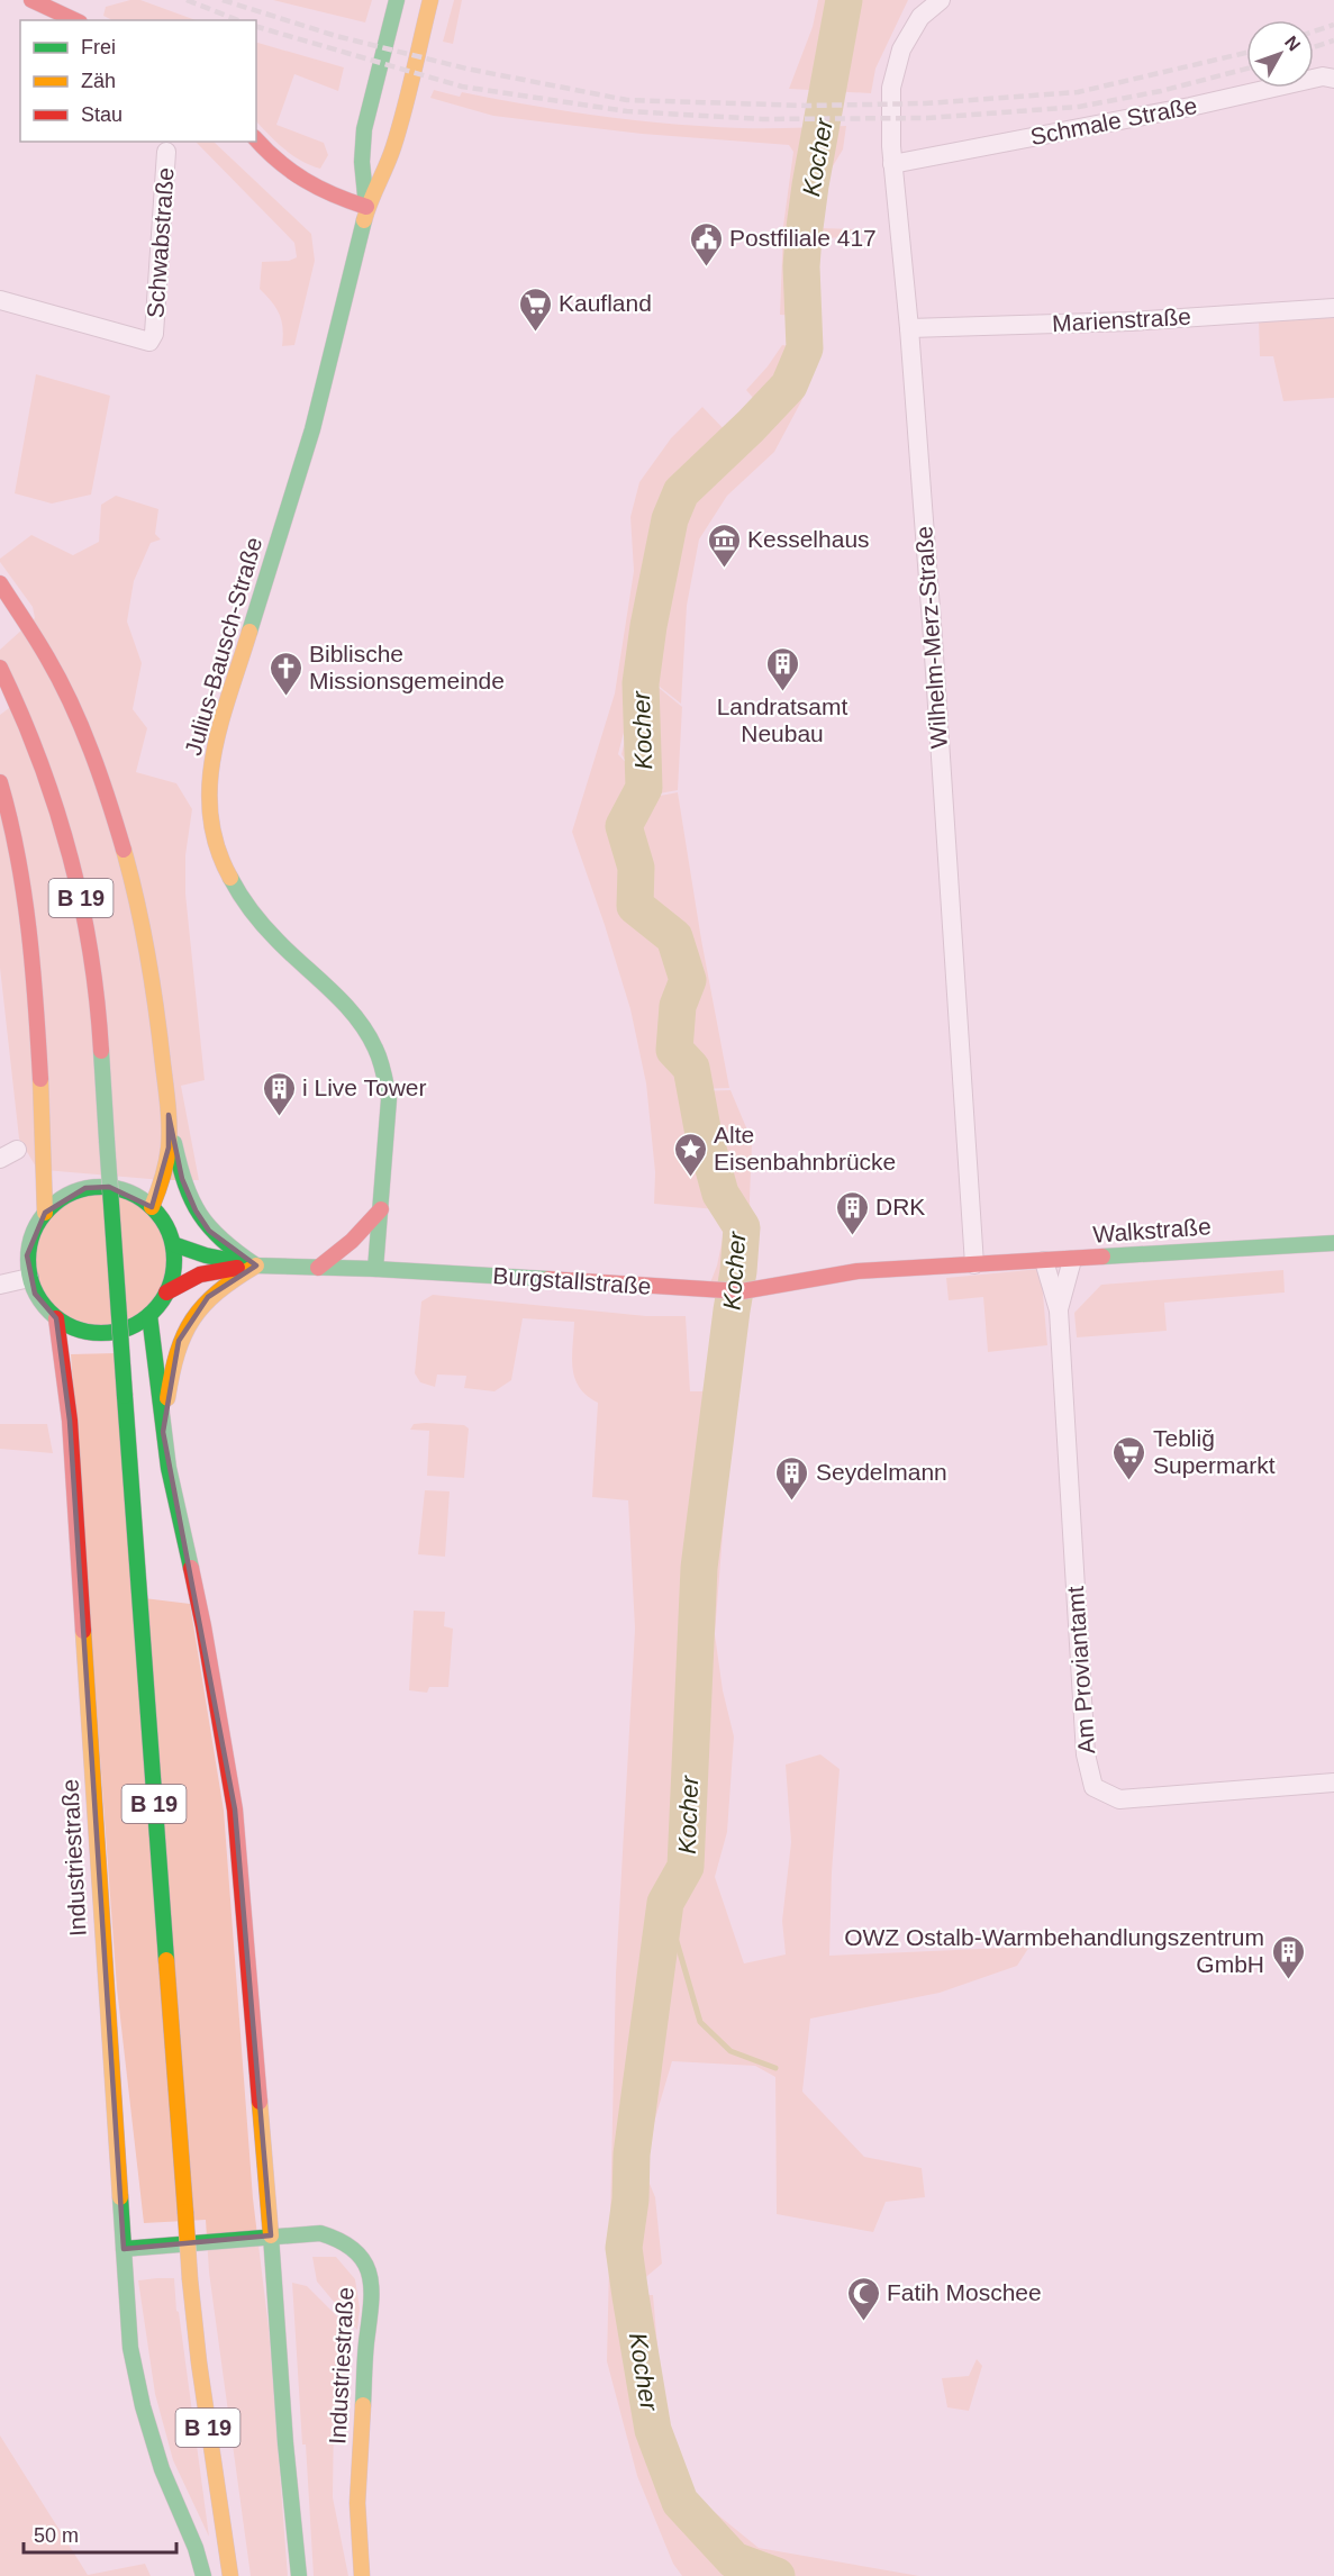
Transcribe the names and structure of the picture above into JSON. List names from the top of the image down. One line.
{"streets":{"main road":["Julius-Bausch-Straße","B 19","Walkstraße","Burgstallstraße","Industriestraße"],"street":["Schmale Straße","Schwabstraße","Marienstraße","Wilhelm-Merz-Straße","Am Proviantamt"]},"crossings":[["Schmale Straße","Wilhelm-Merz-Straße"],["Marienstraße","Wilhelm-Merz-Straße"],["Wilhelm-Merz-Straße","Walkstraße"],["Wilhelm-Merz-Straße","Burgstallstraße"],["Julius-Bausch-Straße","Burgstallstraße"],["Walkstraße","Burgstallstraße"],["Walkstraße","Am Proviantamt"],["Burgstallstraße","Industriestraße"]],"water":["Kocher"],"places":{"public building":["Postfiliale 417"],"supermarket":["Kaufland","Tebliğ Supermarkt"],"museum":["Kesselhaus"],"building":["Landratsamt Neubau","i Live Tower","DRK","Seydelmann","OWZ Ostalb-Warmbehandlungszentrum GmbH"],"church":["Biblische Missionsgemeinde"],"place":["Alte Eisenbahnbrücke"],"mosque":["Fatih Moschee"]},"legend":["Frei","Zäh","Stau"],"scale_bar":"50 m","north":"top right"}
